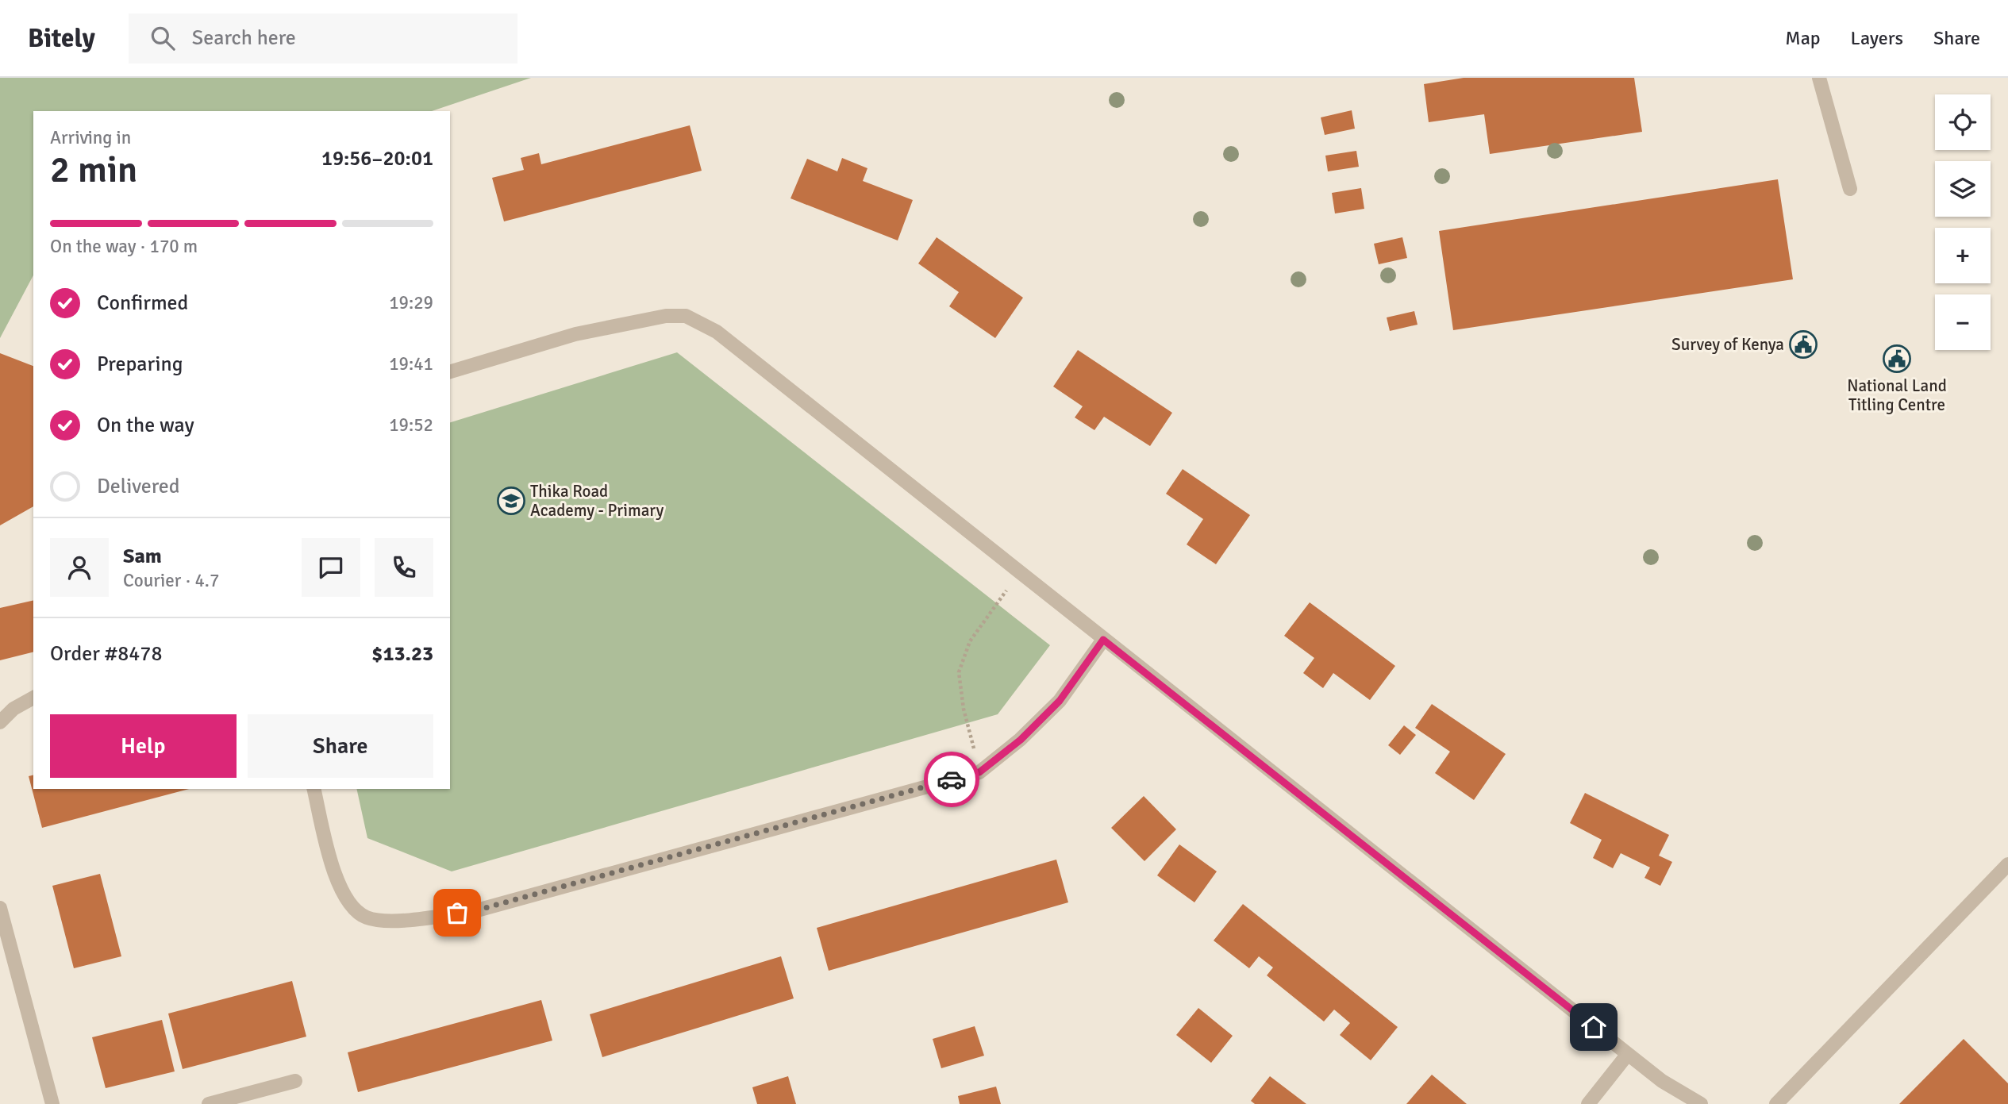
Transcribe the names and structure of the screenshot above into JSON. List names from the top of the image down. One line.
{"places":{"public building":["Survey of Kenya","National Land Titling Centre"],"school or university":["Thika Road Academy - Primary"]},"page":{"header":"Bitely","search":"Search here","nav":["Map","Layers","Share"],"map_buttons":["+","−"],"heading":["2 min","Arriving in","19:56–20:01"],"panel":["Sam","Courier · 4.7","Order #8478","$13.23"],"bar":"On the way · 170 m","list":[["Confirmed","19:29"],["Preparing","19:41"],["On the way","19:52"],"Delivered"],"buttons":["Help","Share"]}}
